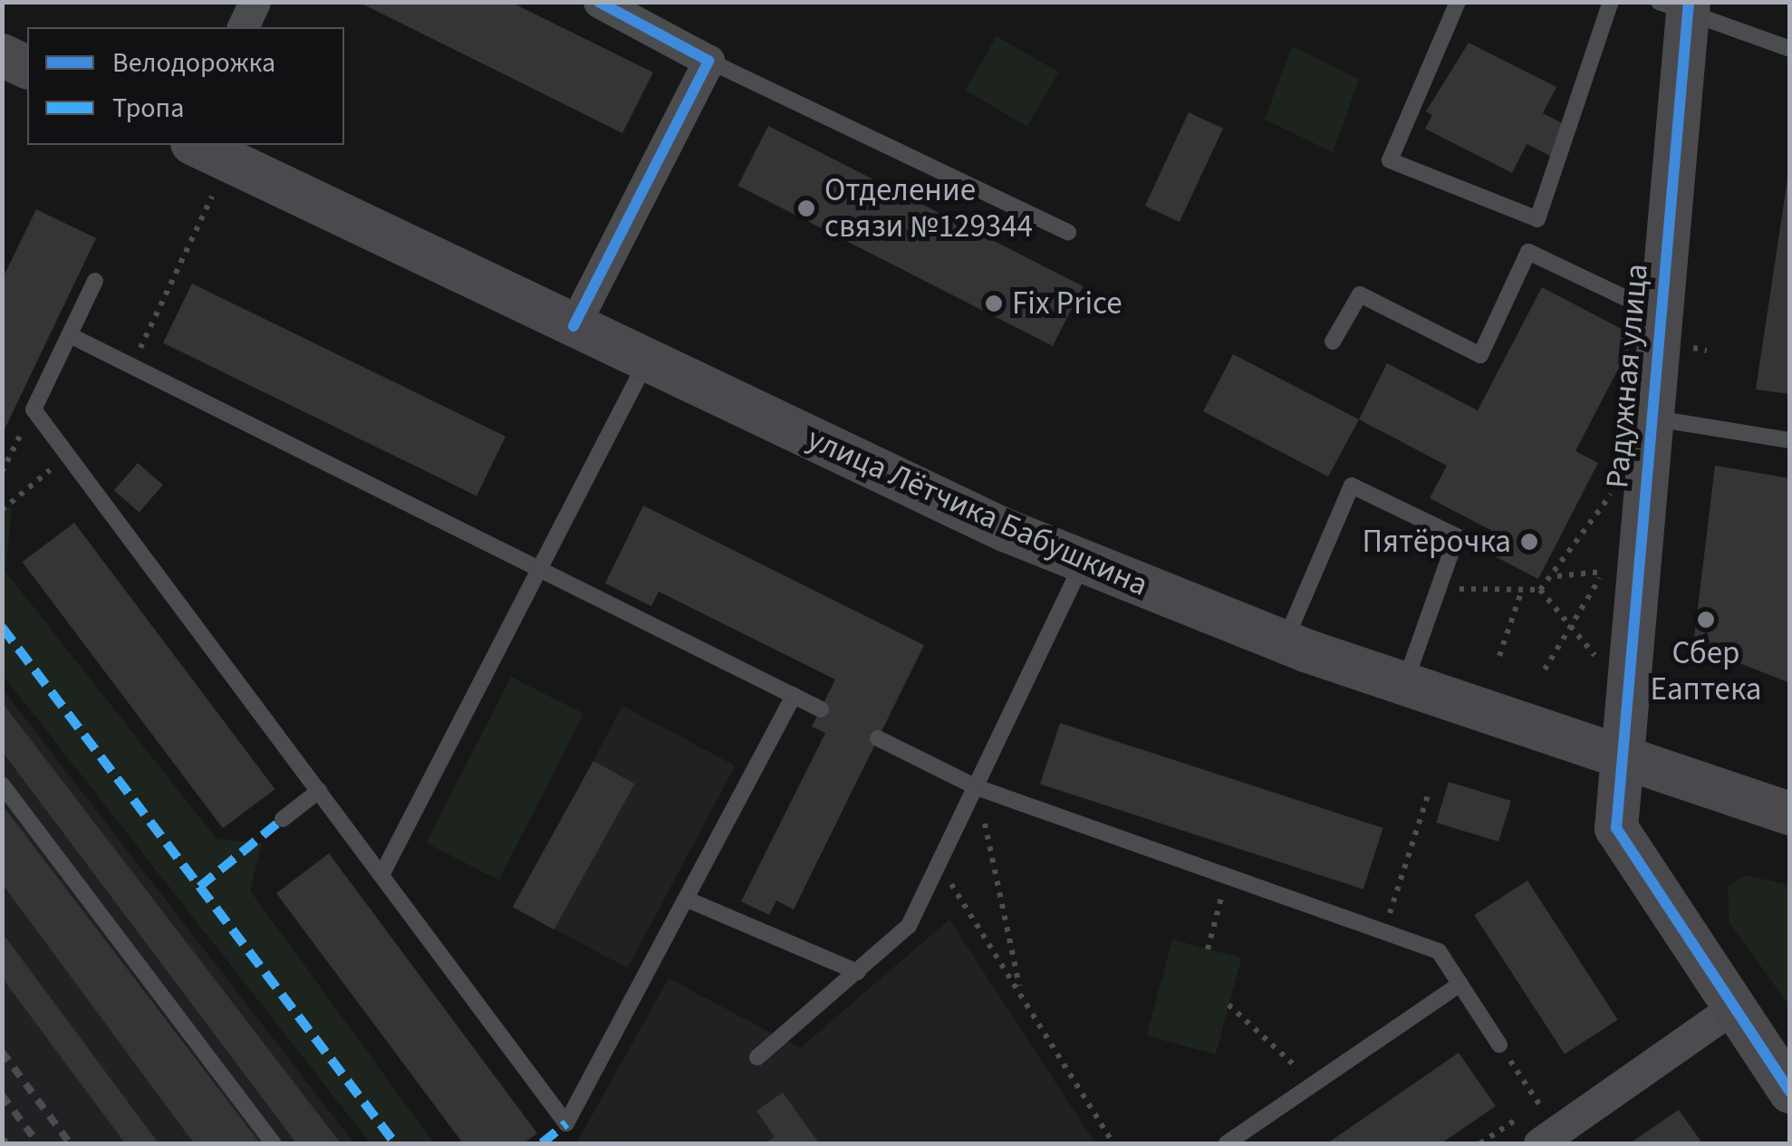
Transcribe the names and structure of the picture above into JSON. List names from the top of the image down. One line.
{"streets":{"main road":["Радужная улица","улица Лётчика Бабушкина"]},"crossings":[["Радужная улица","улица Лётчика Бабушкина"]],"places":["Отделение связи №129344","Fix Price","Пятёрочка","Сбер Еаптека"],"legend":["Велодорожка","Тропа"]}
